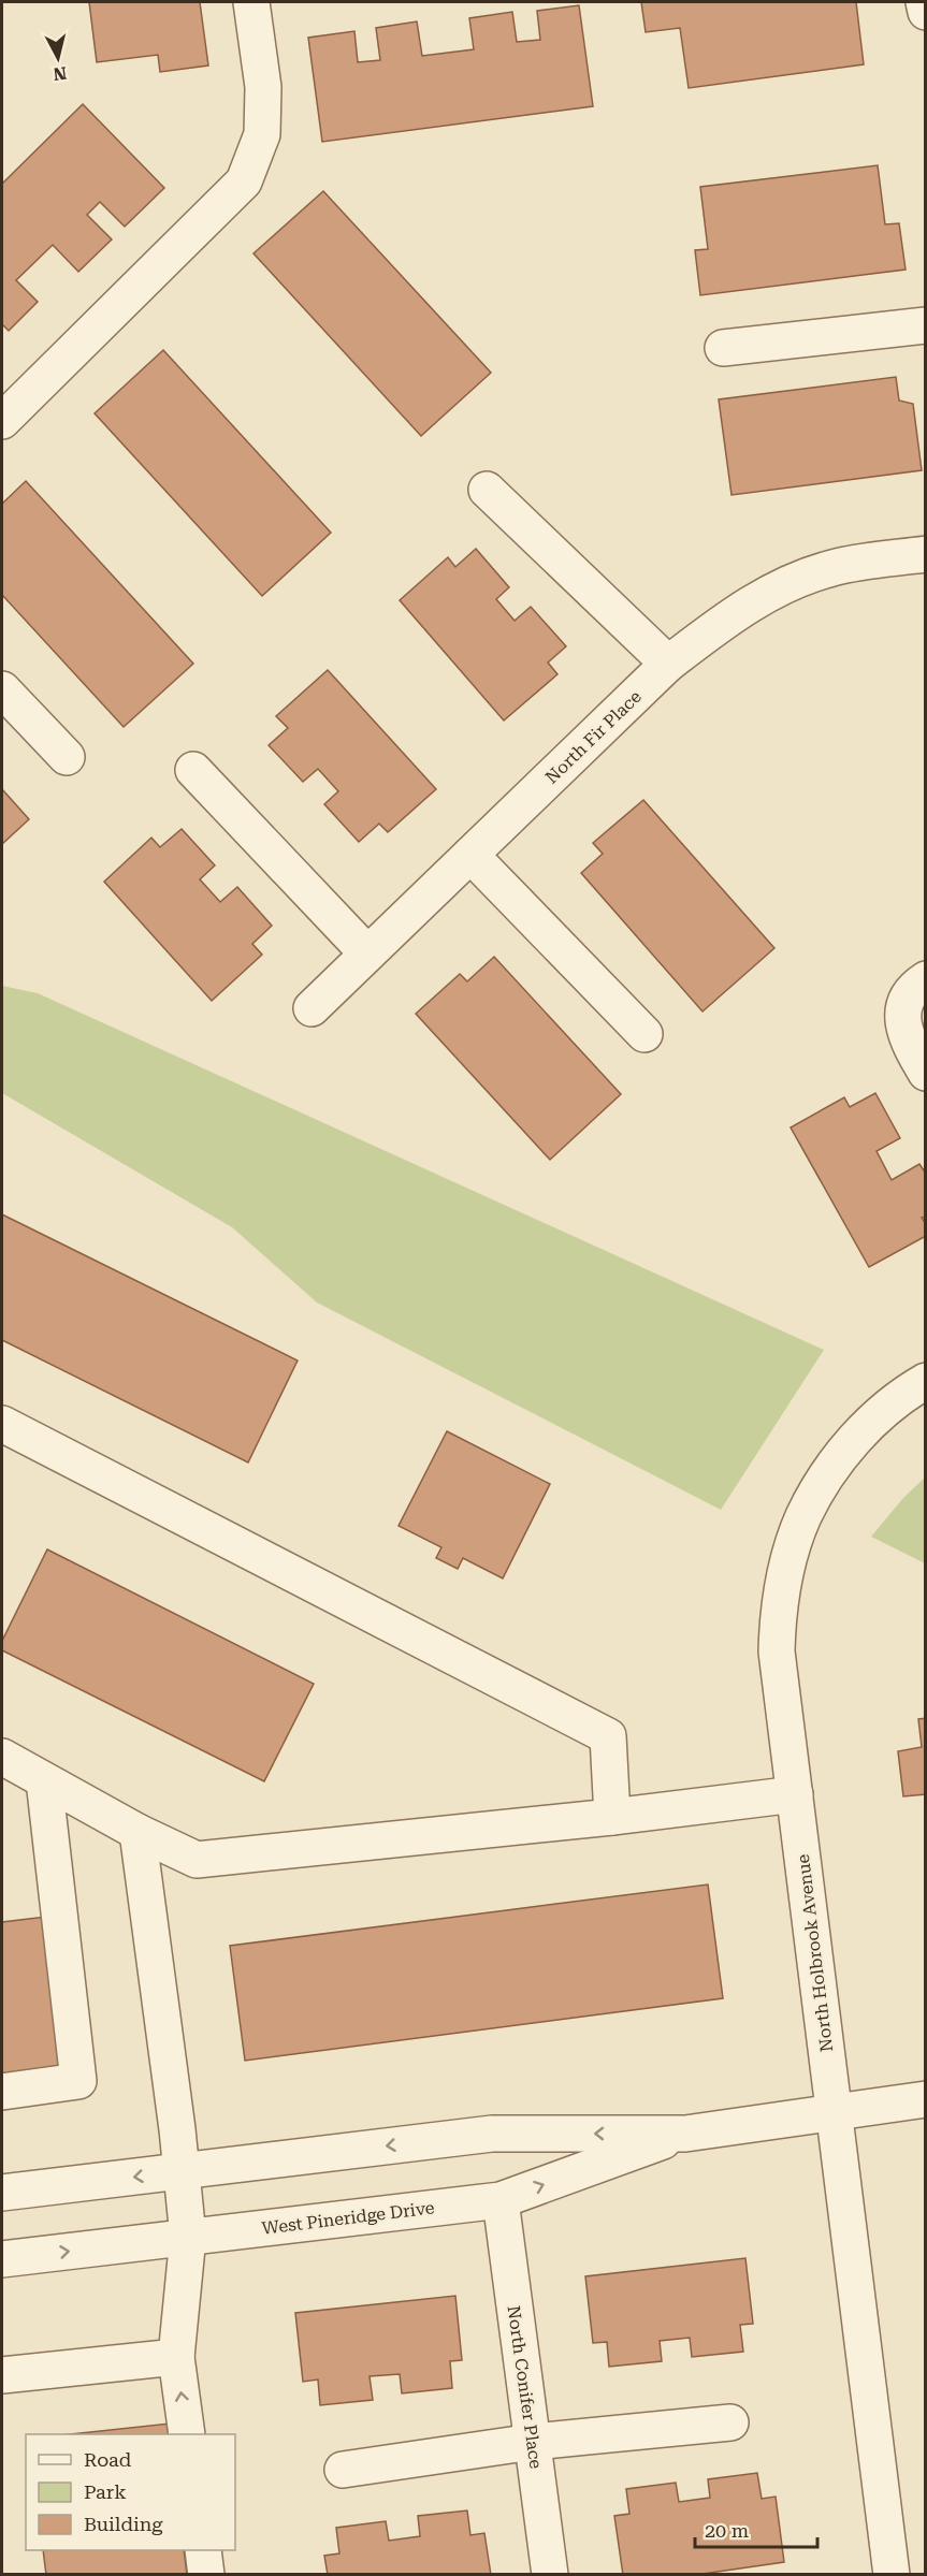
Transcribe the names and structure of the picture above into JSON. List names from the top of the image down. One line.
{"streets":{"street":["North Fir Place","North Holbrook Avenue","West Pineridge Drive","North Conifer Place"]},"crossings":[["North Holbrook Avenue","West Pineridge Drive"],["West Pineridge Drive","North Conifer Place"]],"legend":["Road","Park","Building"],"scale_bar":"20 m","north":"bottom"}
